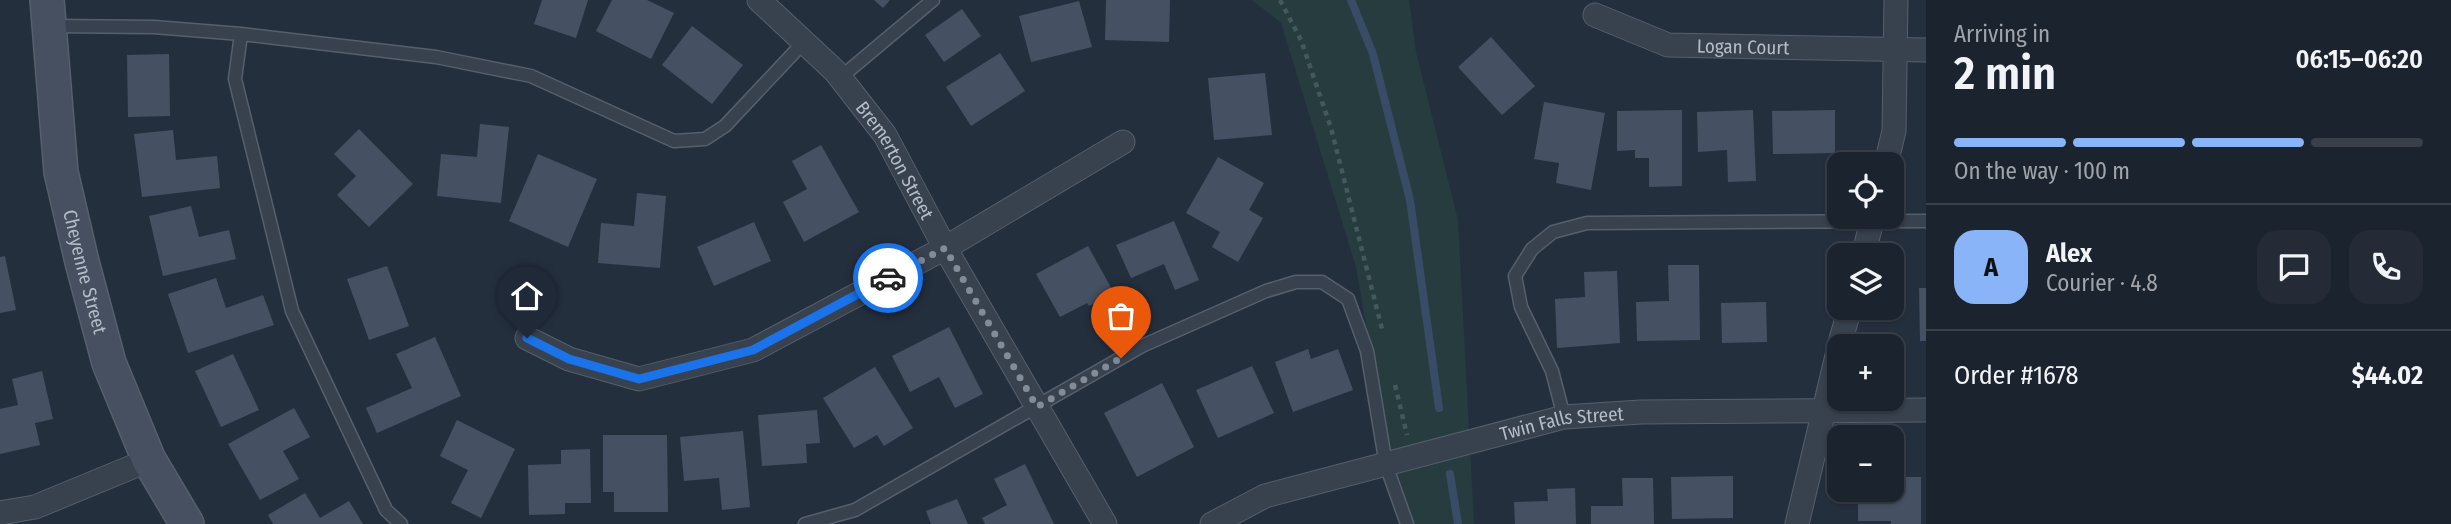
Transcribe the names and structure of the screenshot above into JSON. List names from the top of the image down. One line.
{"streets":{"street":["Logan Court","Bremerton Street","Cheyenne Street","Twin Falls Street"]},"page":{"heading":["2 min","Arriving in","06:15–06:20"],"panel":["Alex","Courier · 4.8","Order #1678","$44.02"],"bar":"On the way · 100 m","map_buttons":["+","−"],"round":"A"}}
